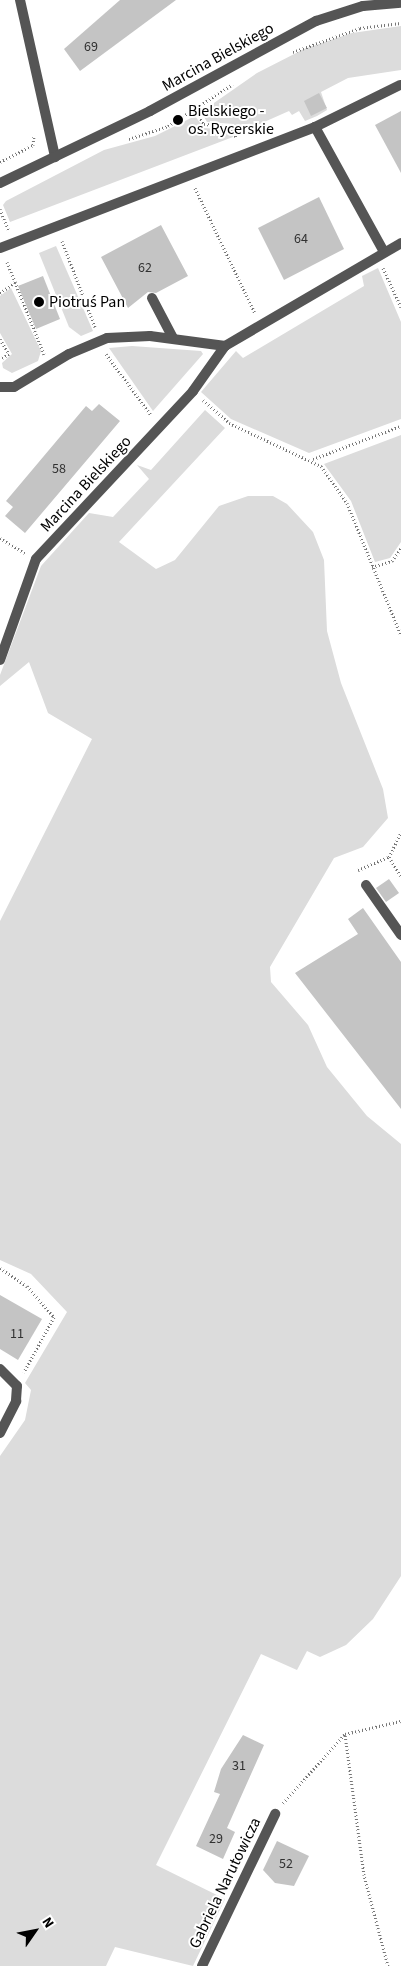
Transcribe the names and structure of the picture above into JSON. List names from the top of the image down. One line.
{"streets":{"street":["Marcina Bielskiego","Gabriela Narutowicza"]},"places":["Bielskiego - os. Rycerskie","Piotruś Pan"],"house_numbers":["69","64","62","58","11","31","29","52"],"north":"top right"}
